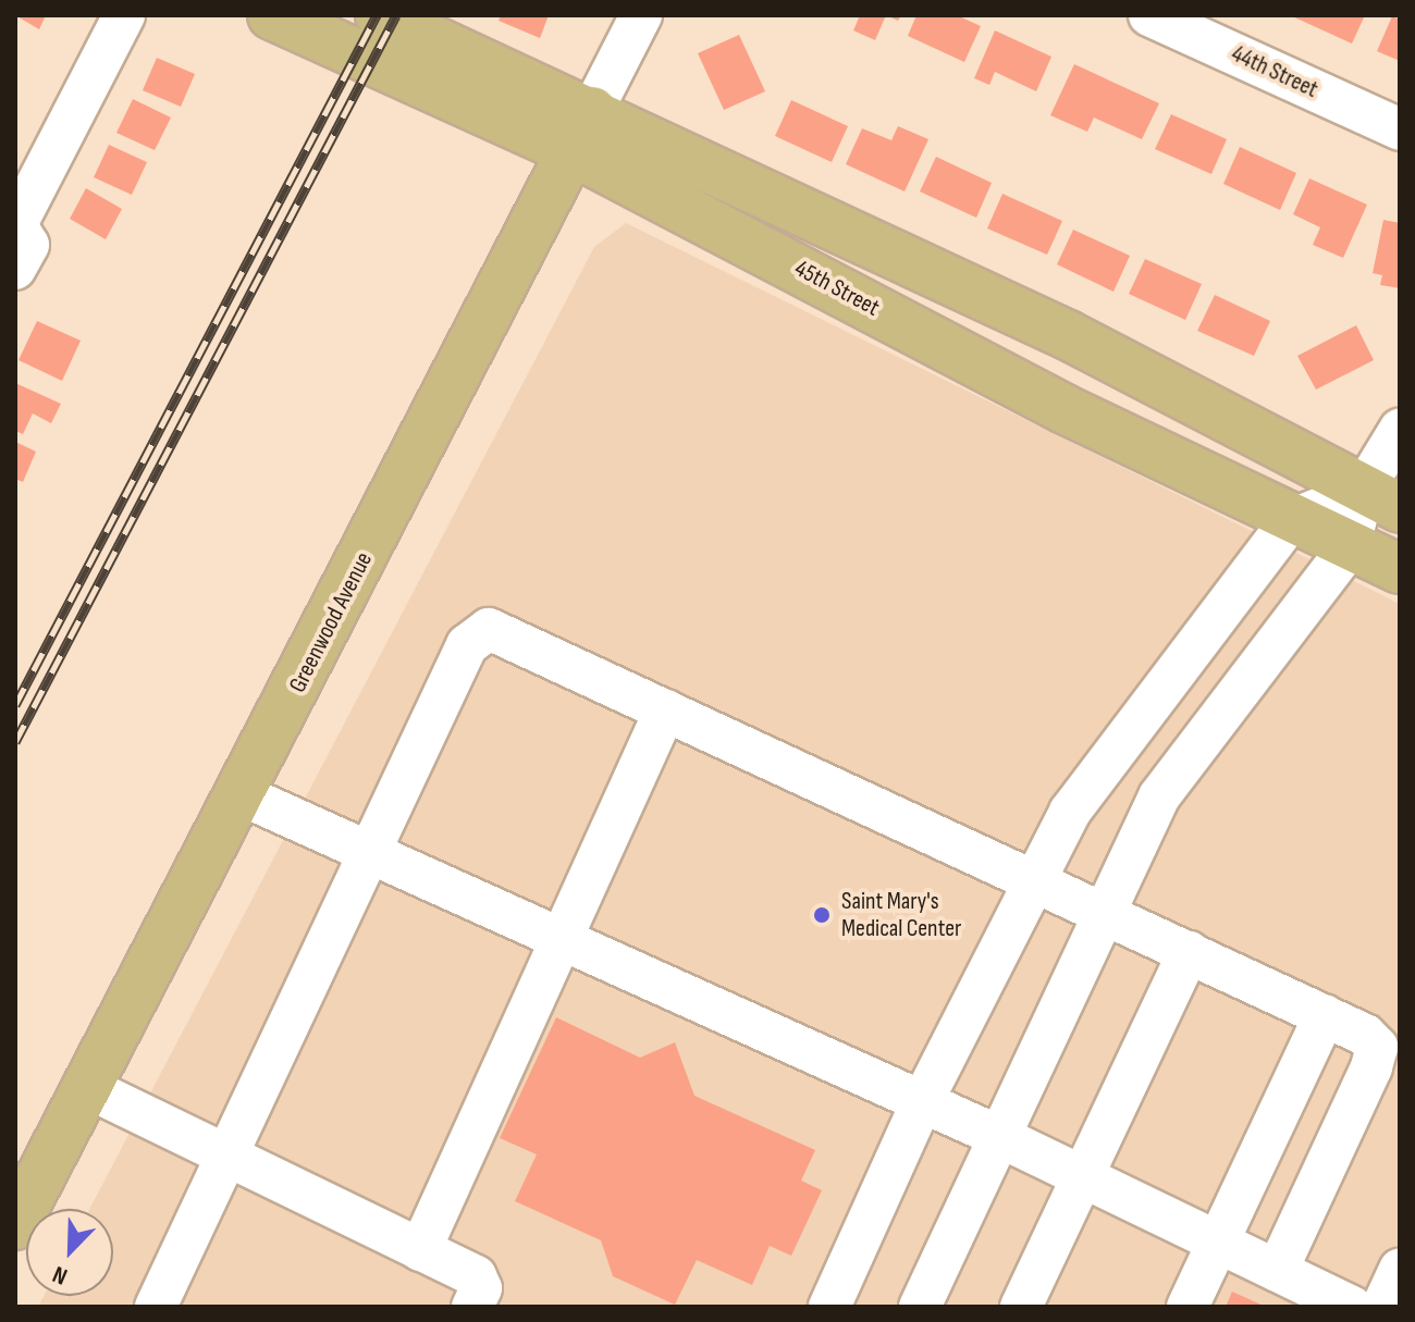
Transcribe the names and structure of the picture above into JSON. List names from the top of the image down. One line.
{"streets":{"main road":["45th Street","Greenwood Avenue"],"street":["44th Street"]},"crossings":[["45th Street","Greenwood Avenue"]],"places":["Saint Mary's Medical Center"],"north":"bottom left"}
